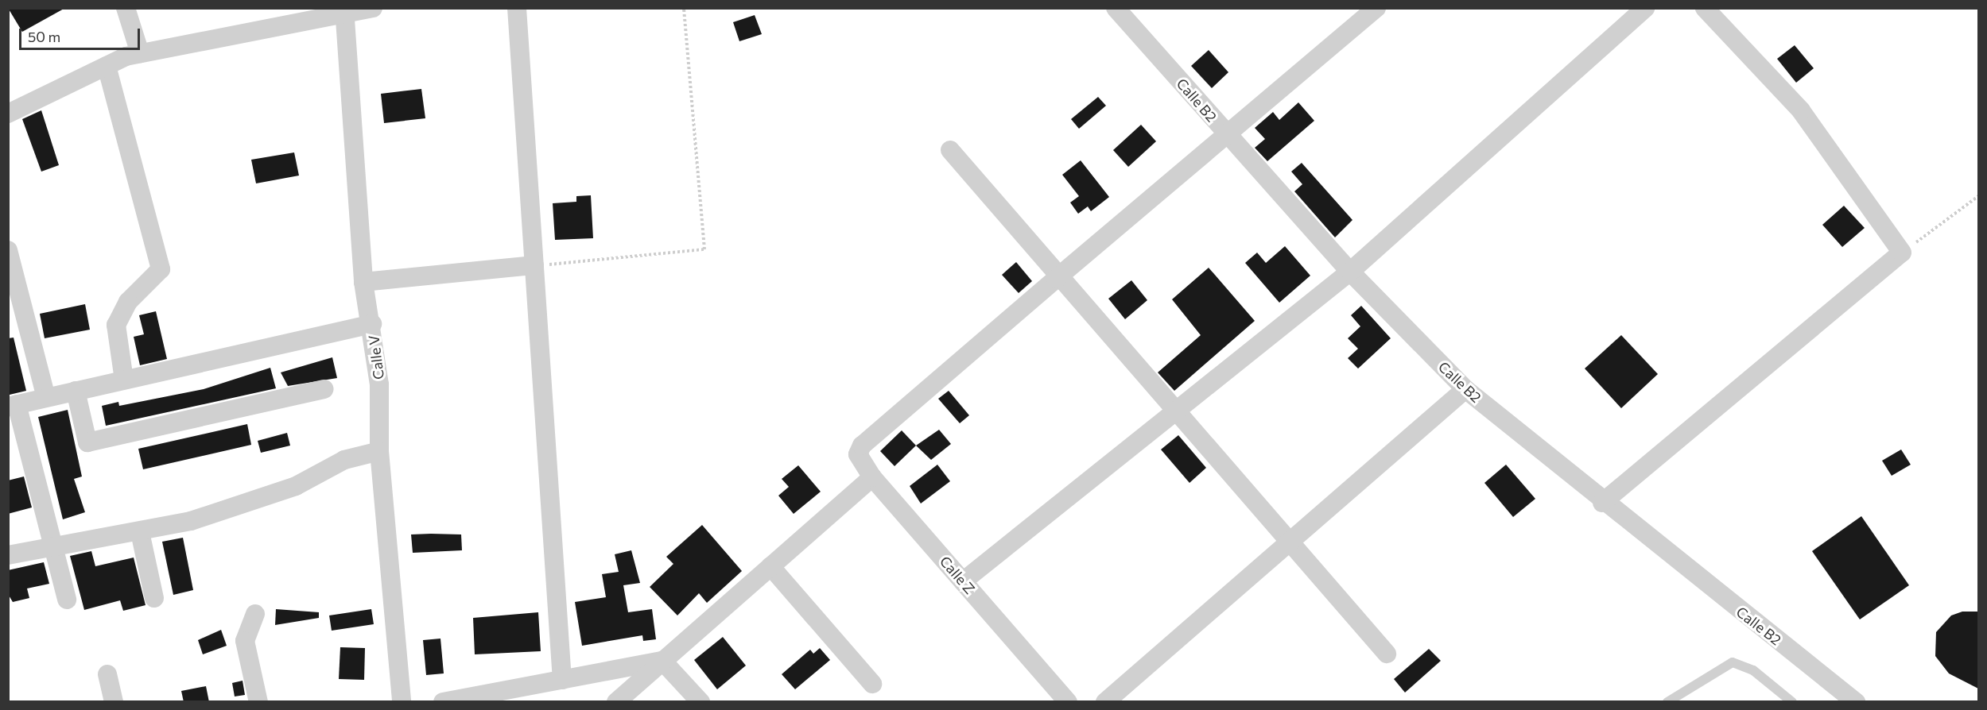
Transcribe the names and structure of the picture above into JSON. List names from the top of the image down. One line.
{"streets":{"street":["Calle B2","Calle V","Calle Z"]},"scale_bar":"50 m"}
